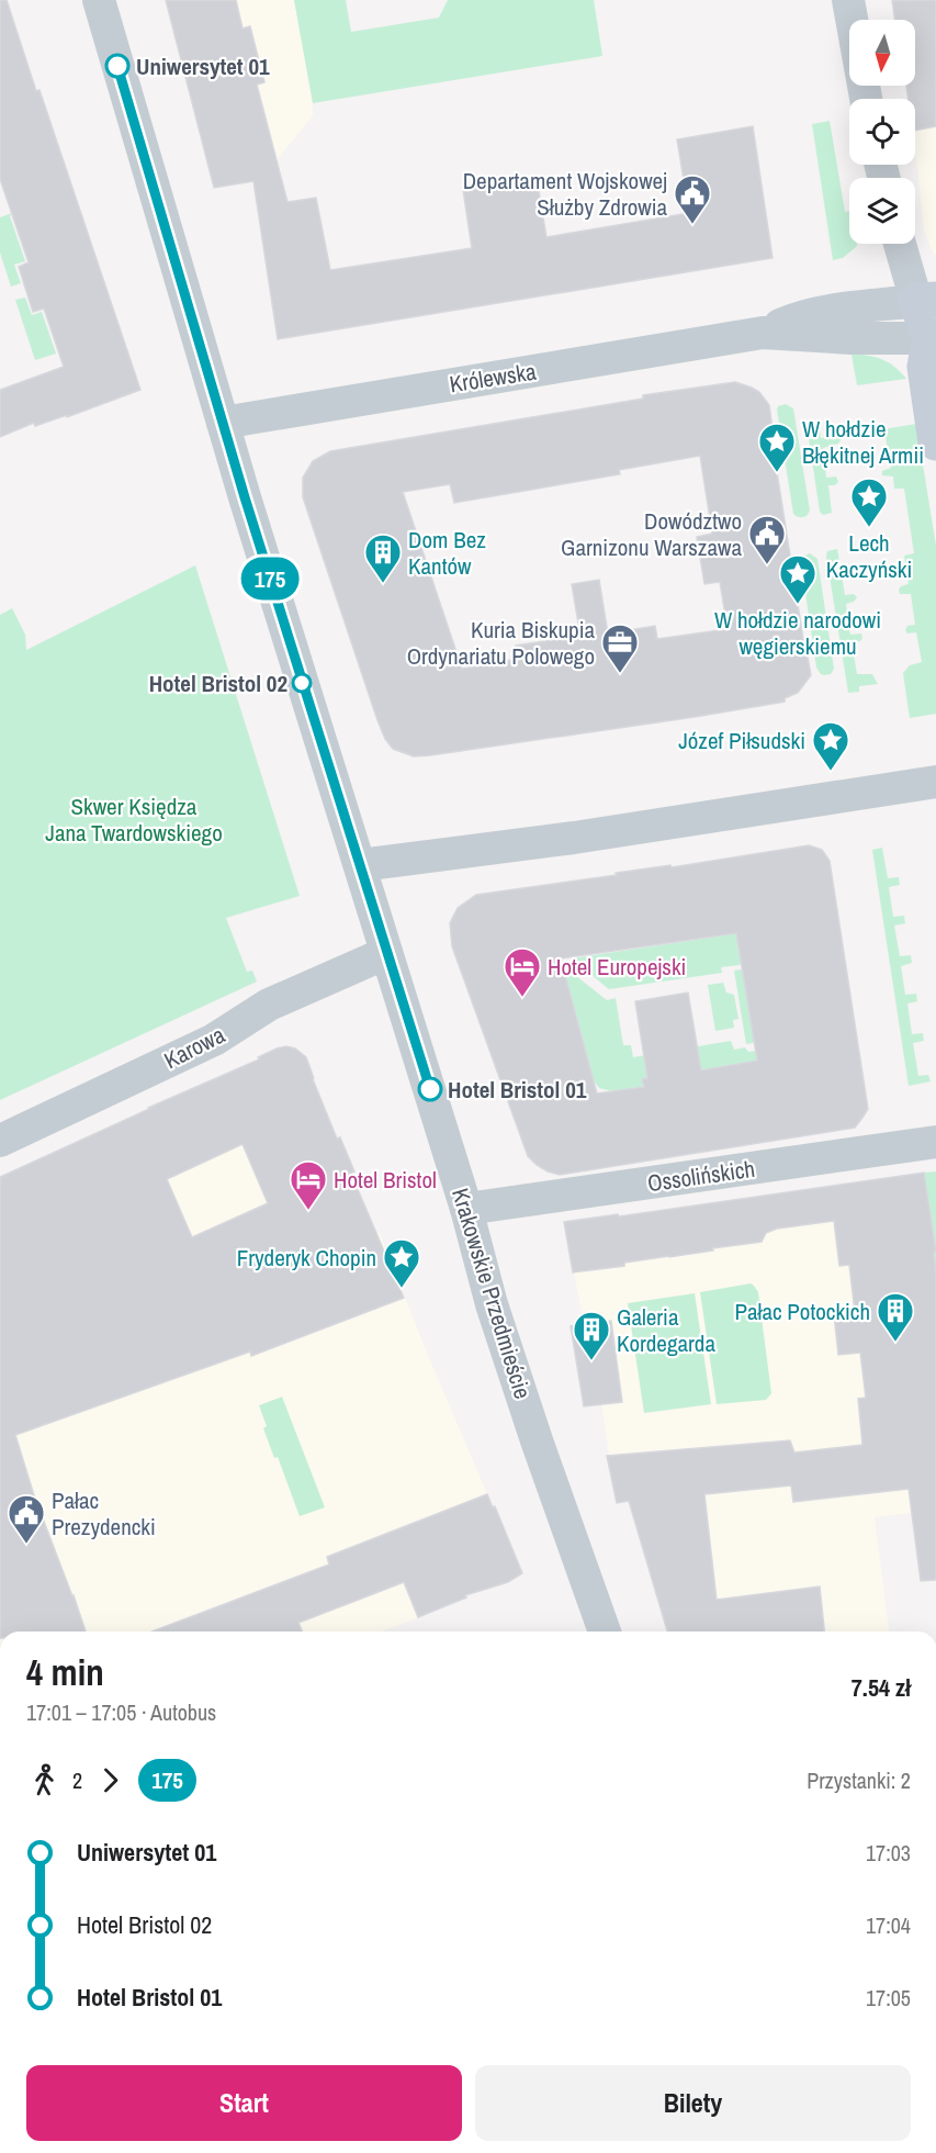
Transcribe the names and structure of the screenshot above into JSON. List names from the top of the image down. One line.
{"streets":{"street":["Królewska","Karowa","Ossolińskich","Krakowskie Przedmieście"]},"crossings":[["Królewska","Krakowskie Przedmieście"],["Karowa","Krakowskie Przedmieście"],["Ossolińskich","Krakowskie Przedmieście"]],"parks":["Skwer Księdza Jana Twardowskiego"],"places":{"other":["Uniwersytet 01","Hotel Bristol 02","Hotel Bristol 01"],"public building":["Departament Wojskowej Służby Zdrowia","Dowództwo Garnizonu Warszawa","Pałac Prezydencki"],"place":["W hołdzie Błękitnej Armii","Lech Kaczyński","W hołdzie narodowi węgierskiemu","Józef Piłsudski","Fryderyk Chopin"],"building":["Dom Bez Kantów","Pałac Potockich","Galeria Kordegarda"],"office":["Kuria Biskupia Ordynariatu Polowego"],"hotel":["Hotel Europejski","Hotel Bristol"]},"lines":["bus line 175"],"north":"bottom","page":{"on_map":"175","heading":["4 min","17:01 – 17:05 · Autobus","7.54 zł"],"legs":["2","175","Przystanki: 2"],"list":[{"name":"Uniwersytet 01","value":"17:03"},{"name":"Hotel Bristol 02","value":"17:04"},{"name":"Hotel Bristol 01","value":"17:05"}],"buttons":["Start","Bilety"]}}
